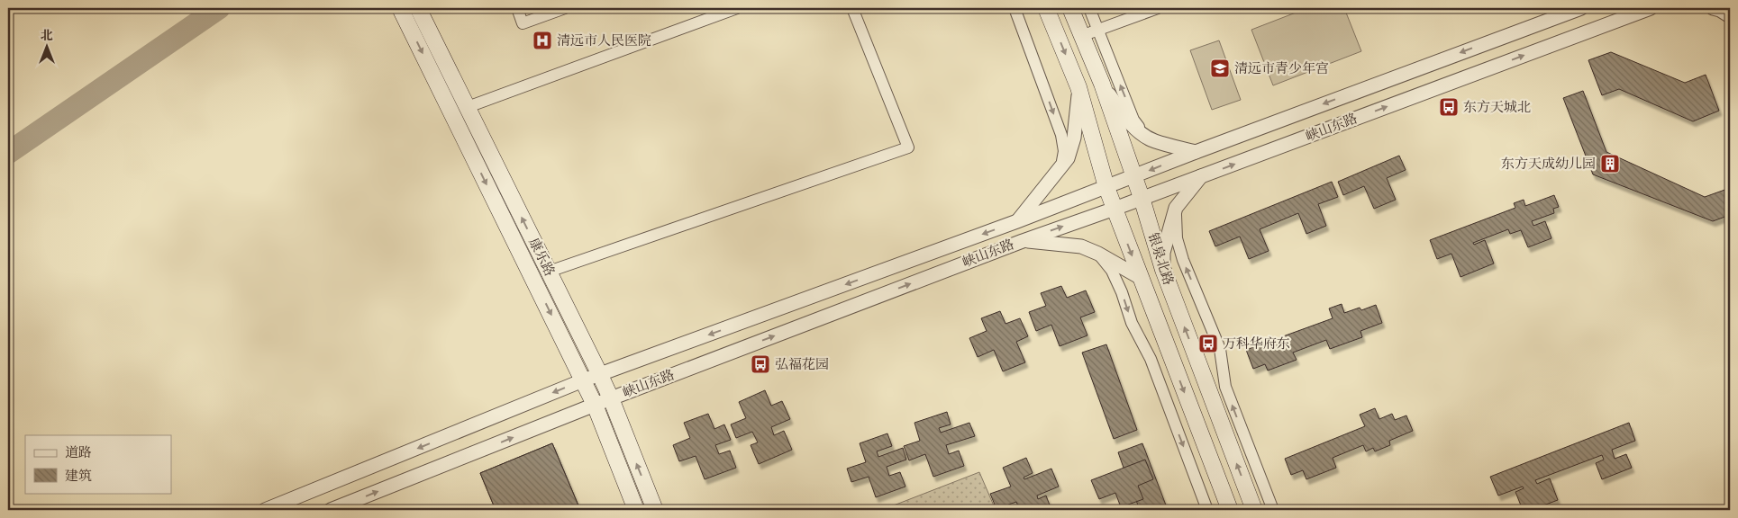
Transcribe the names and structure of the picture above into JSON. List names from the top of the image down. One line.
{"streets":{"main road":["康乐路","银泉北路"],"street":["峡山东路"]},"crossings":[["峡山东路","康乐路"],["峡山东路","银泉北路"]],"places":{"hospital":["清远市人民医院"],"school or university":["清远市青少年宫"],"bus stop":["东方天城北","万科华府东","弘福花园"],"building":["东方天成幼儿园"]},"legend":["道路","建筑"],"north":"top"}
